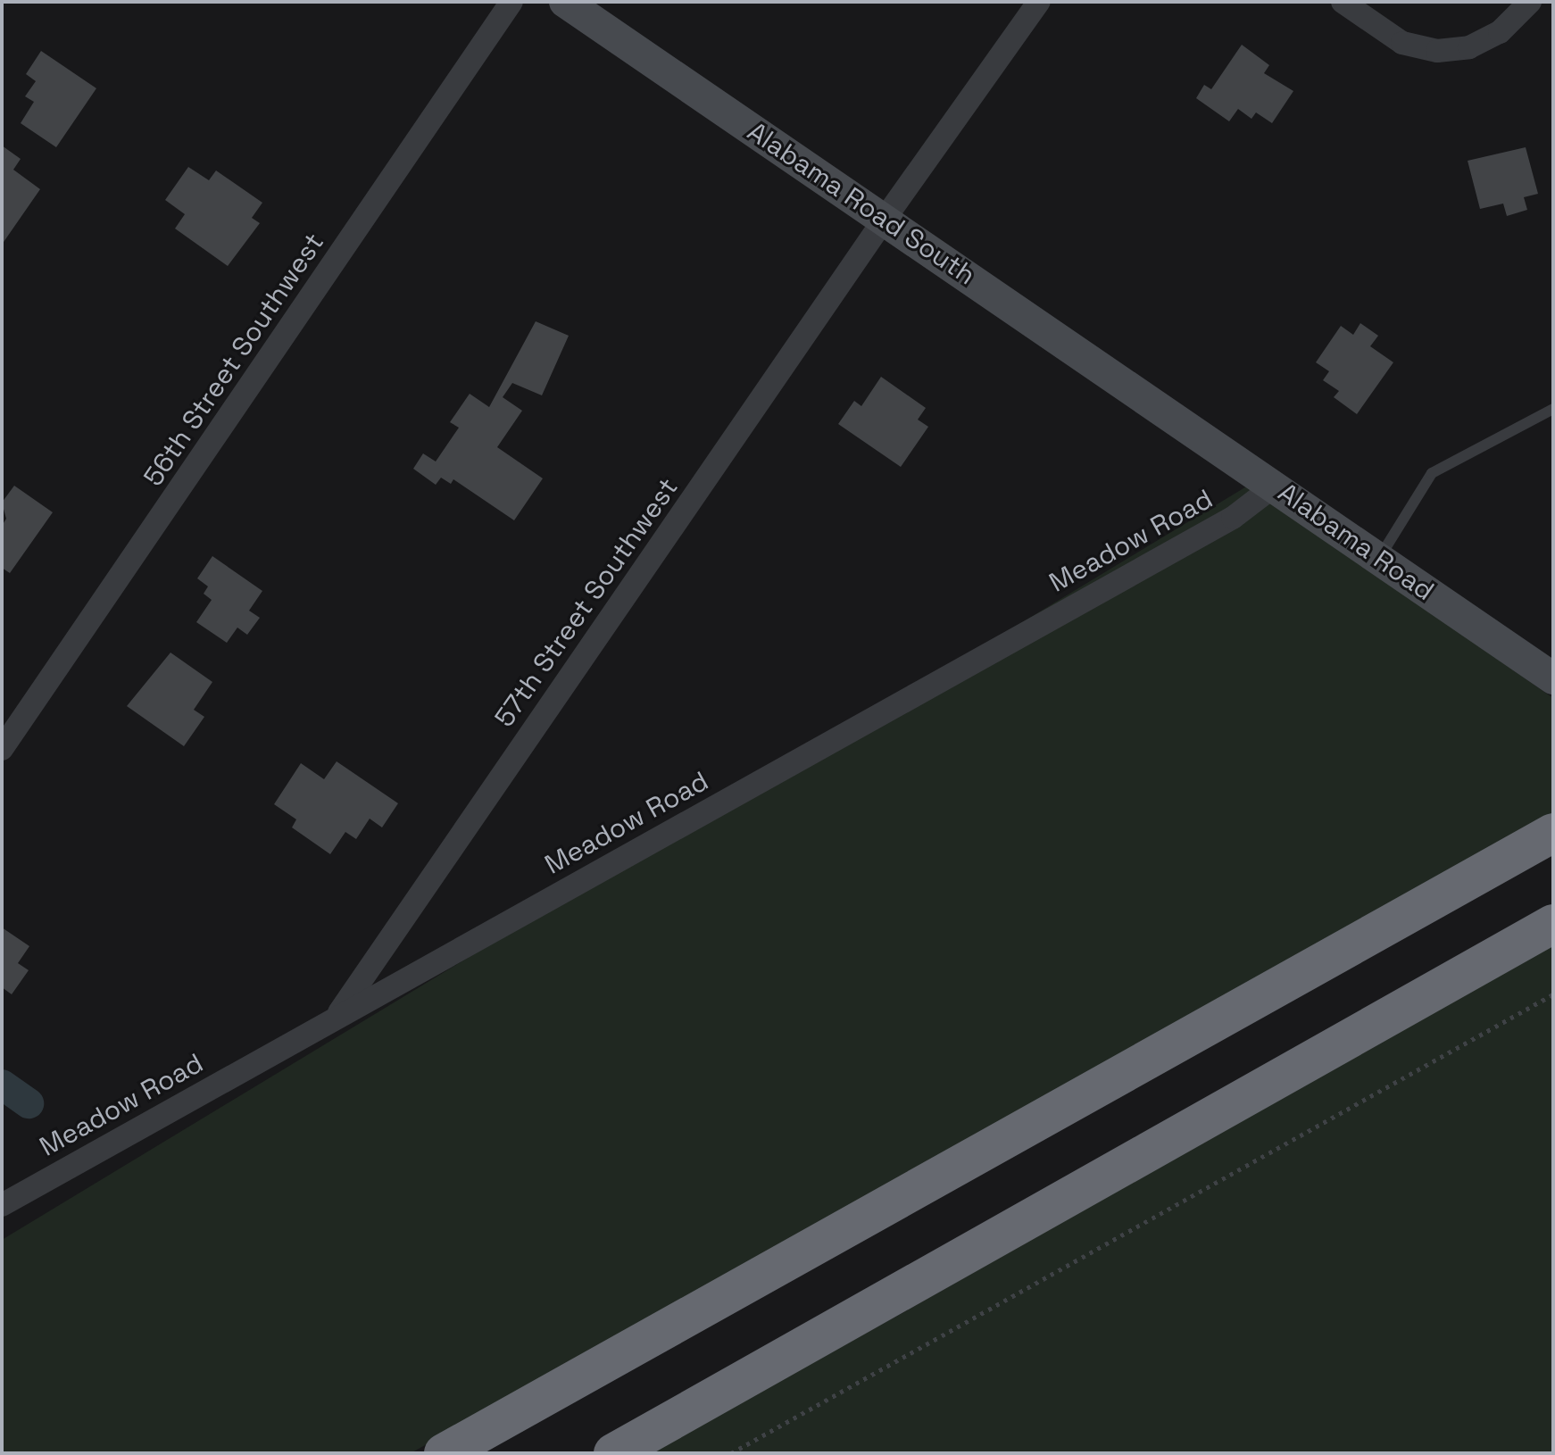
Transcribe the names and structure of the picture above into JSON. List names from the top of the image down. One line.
{"streets":{"street":["Alabama Road South","56th Street Southwest","Meadow Road","Alabama Road","57th Street Southwest"]},"crossings":[["Alabama Road South","Alabama Road"],["Alabama Road South","57th Street Southwest"],["Meadow Road","Alabama Road"],["Meadow Road","57th Street Southwest"]]}
